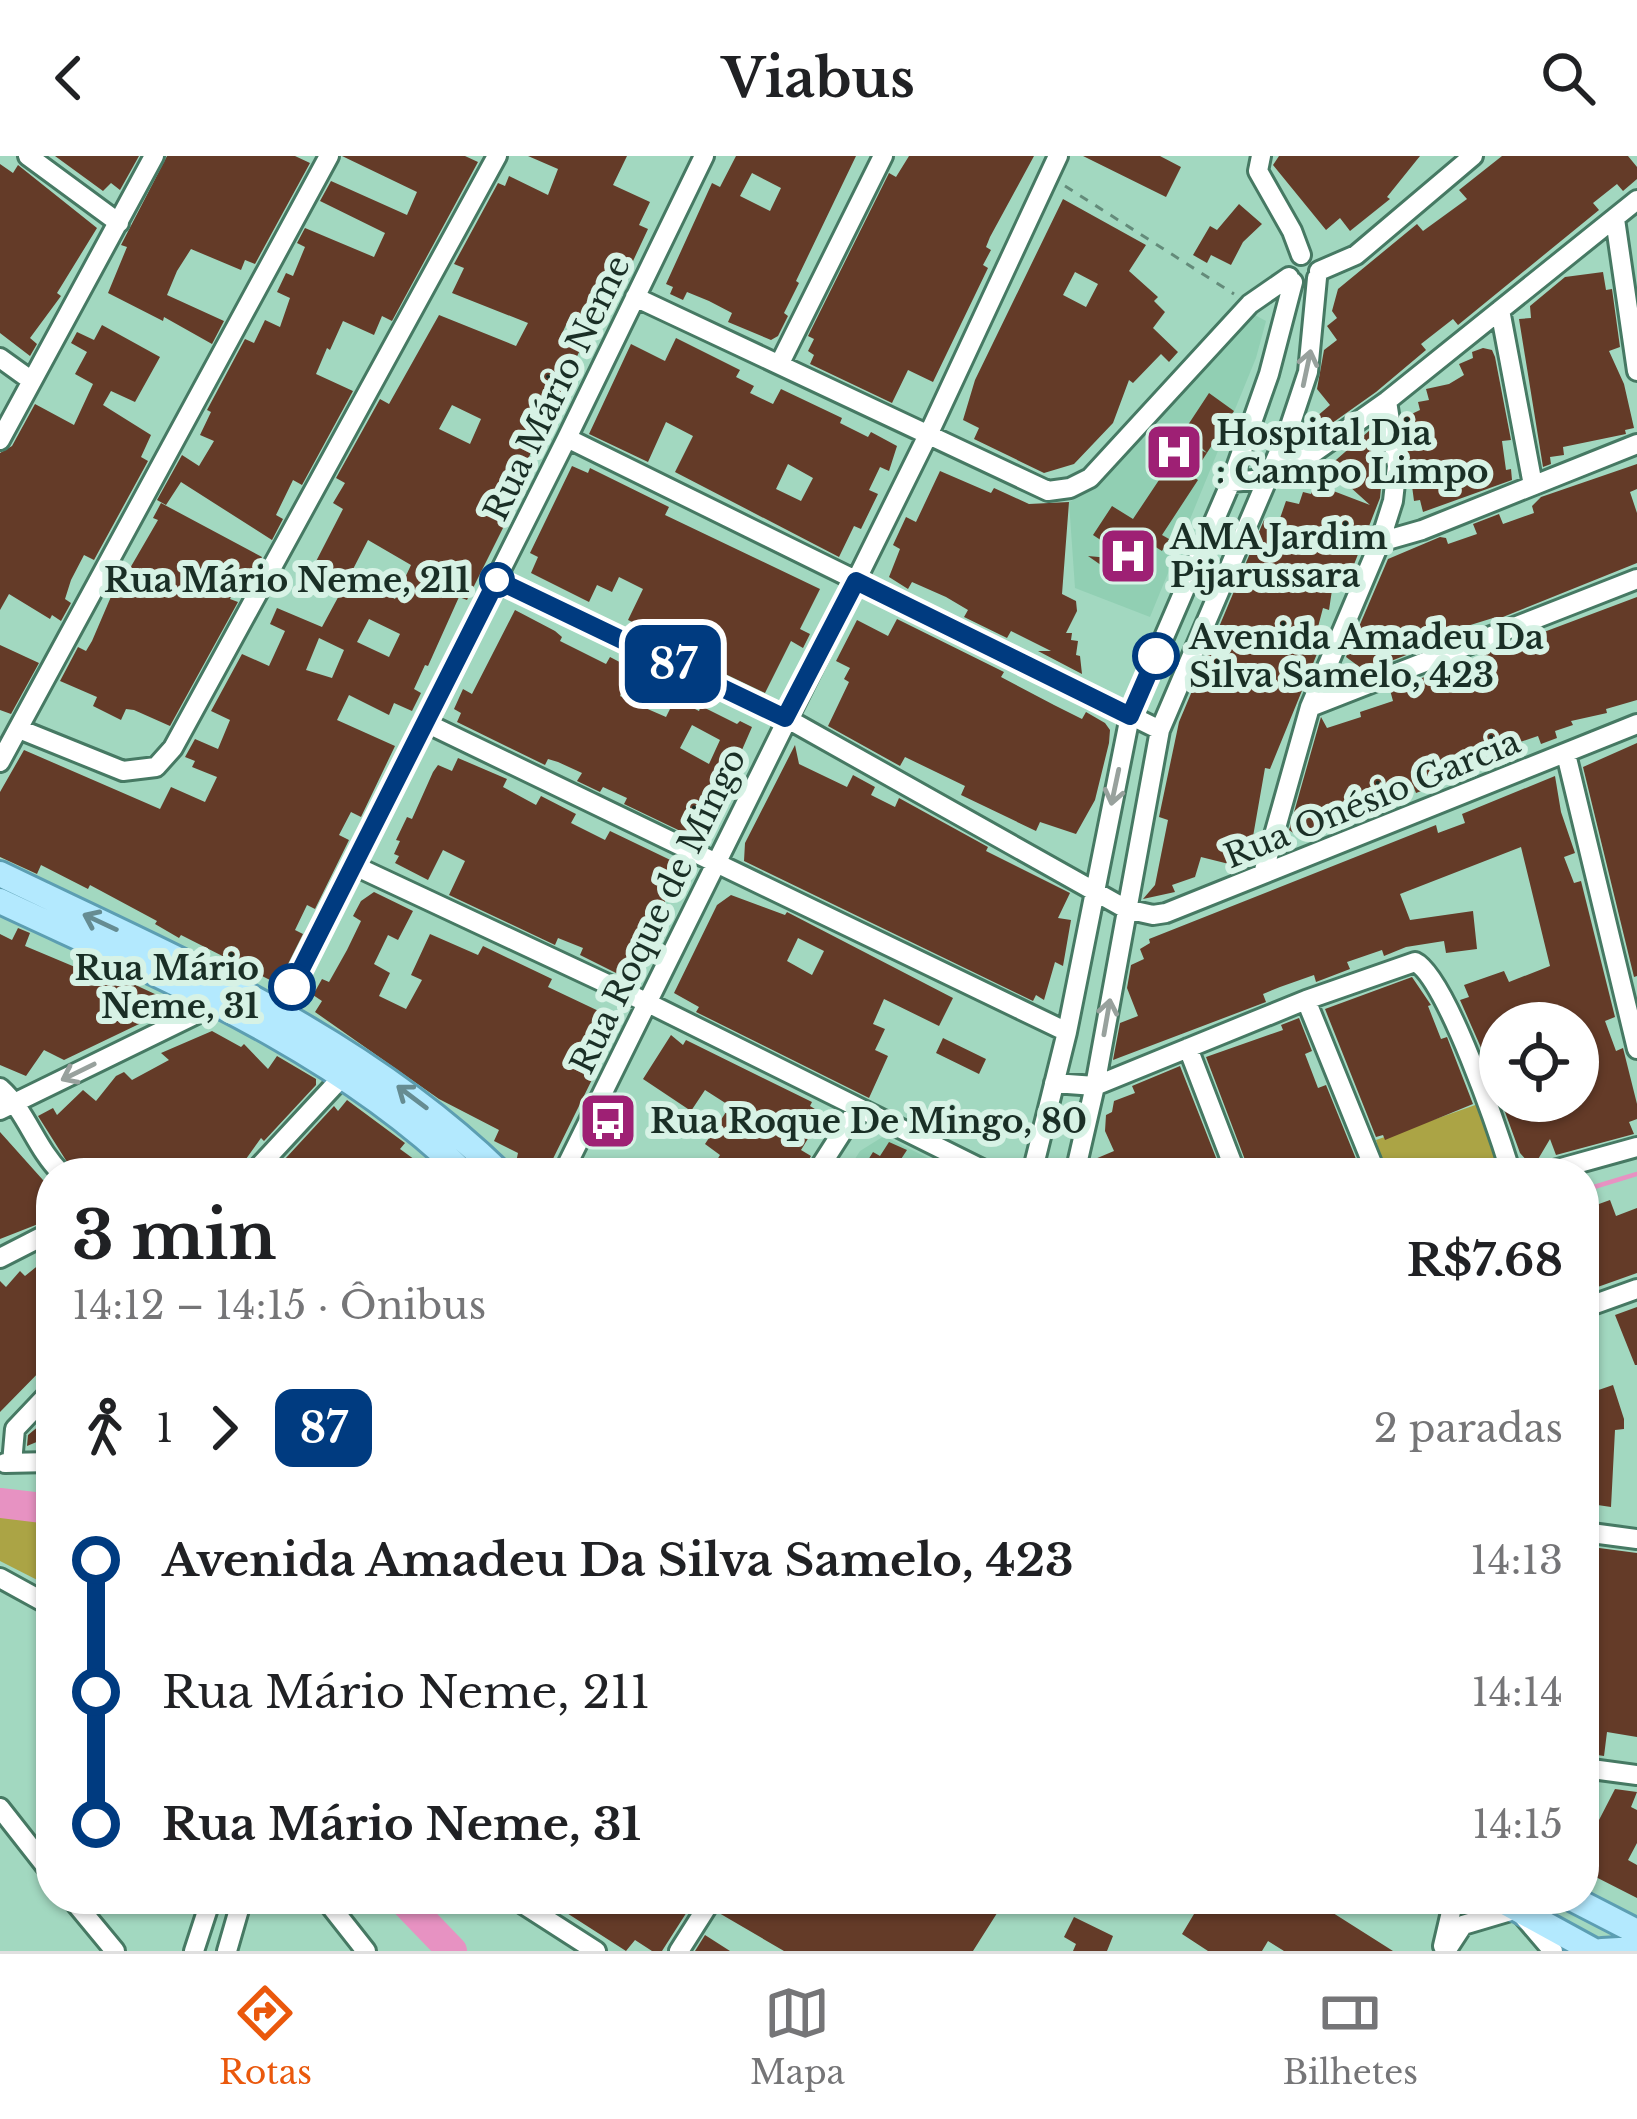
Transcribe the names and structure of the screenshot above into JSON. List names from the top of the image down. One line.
{"streets":{"street":["Rua Mário Neme","Rua Onésio Garcia","Rua Roque de Mingo"]},"places":{"hospital":["Hospital Dia : Campo Limpo","AMA Jardim Pijarussara"],"other":["Rua Mário Neme, 211","Avenida Amadeu Da Silva Samelo, 423","Rua Mário Neme, 31"],"bus stop":["Rua Roque De Mingo, 80"]},"lines":["bus line 87"],"page":{"header":"Viabus","on_map":"87","heading":["3 min","14:12 – 14:15 · Ônibus","R$7.68"],"legs":["1","87","2 paradas"],"list":[{"name":"Avenida Amadeu Da Silva Samelo, 423","value":"14:13"},{"name":"Rua Mário Neme, 211","value":"14:14"},{"name":"Rua Mário Neme, 31","value":"14:15"}],"tabs":["Rotas","Mapa","Bilhetes"]}}
